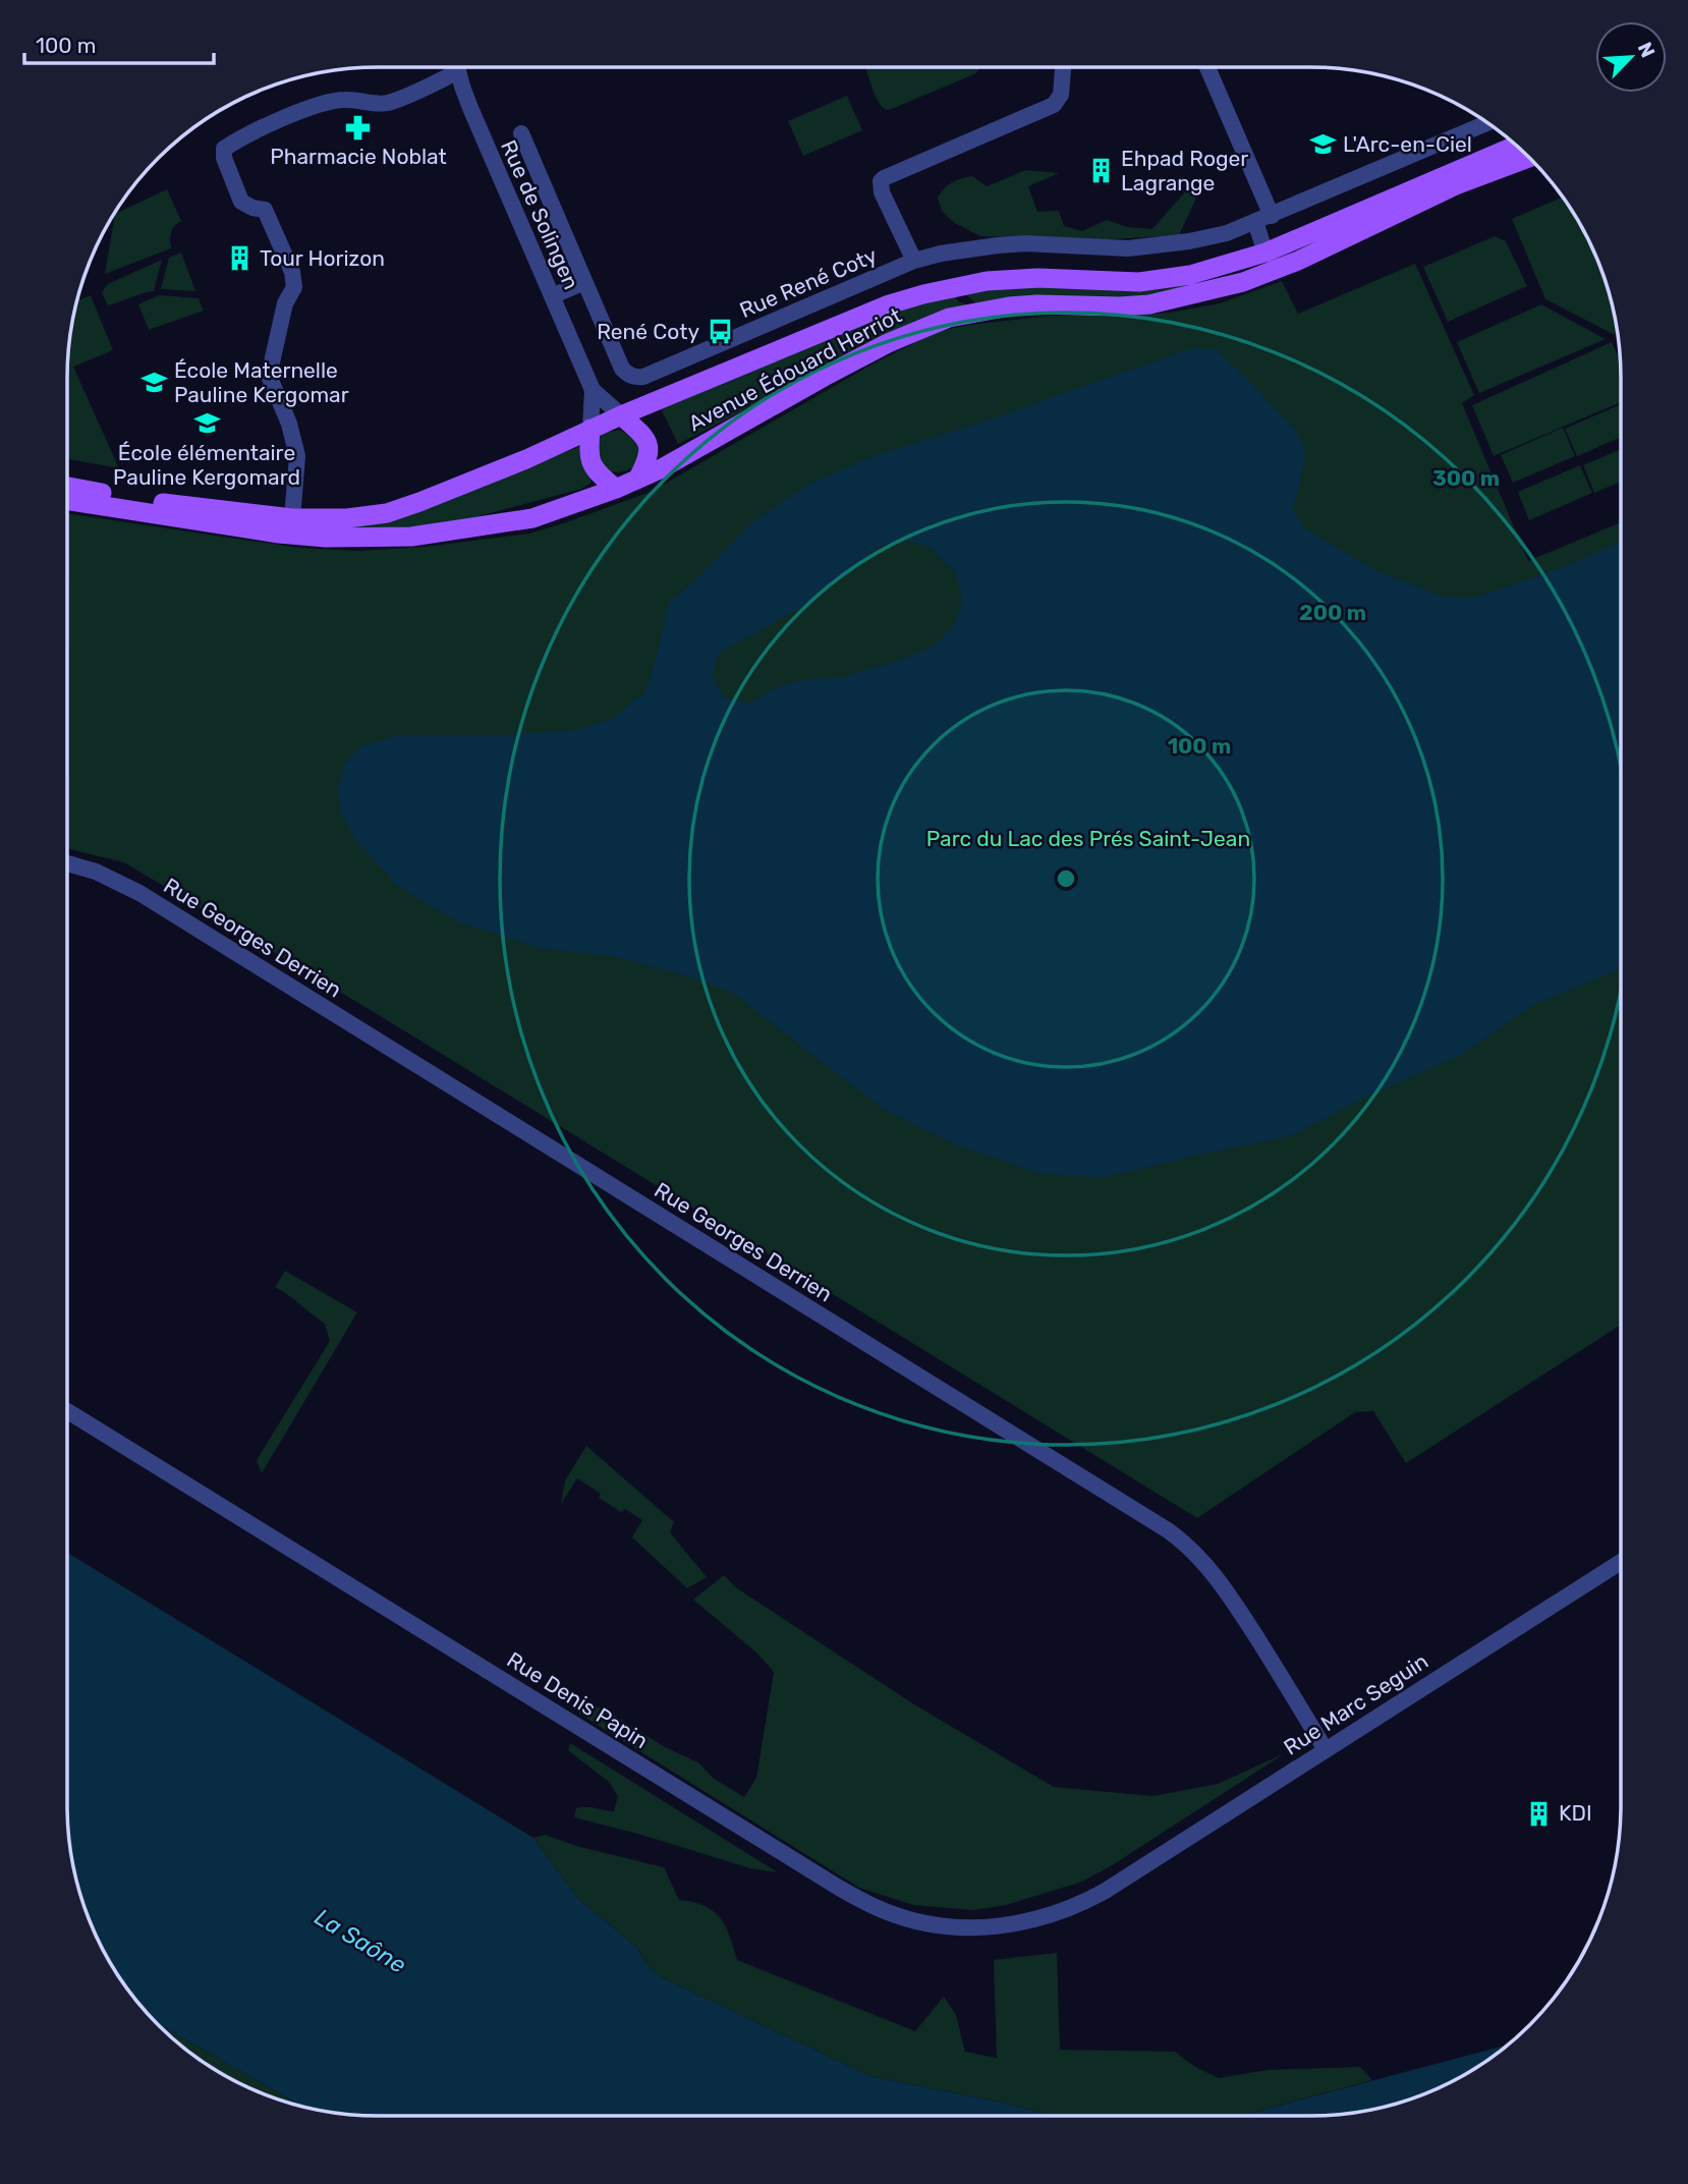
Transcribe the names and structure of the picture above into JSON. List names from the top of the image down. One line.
{"streets":{"main road":["Avenue Édouard Herriot"],"street":["Rue de Solingen","Rue René Coty","Rue Georges Derrien","Rue Denis Papin","Rue Marc Seguin"]},"crossings":[["Rue de Solingen","Avenue Édouard Herriot"],["Rue Georges Derrien","Rue Marc Seguin"],["Rue Denis Papin","Rue Marc Seguin"]],"water":["La Saône"],"parks":["Parc du Lac des Prés Saint-Jean"],"places":{"pharmacy":["Pharmacie Noblat"],"school or university":["L'Arc-en-Ciel","École Maternelle Pauline Kergomar","École élémentaire Pauline Kergomard"],"building":["Ehpad Roger Lagrange","Tour Horizon","KDI"],"bus stop":["René Coty"]},"scale_bar":"100 m","north":"top right","rings":["300 m","200 m","100 m"]}
